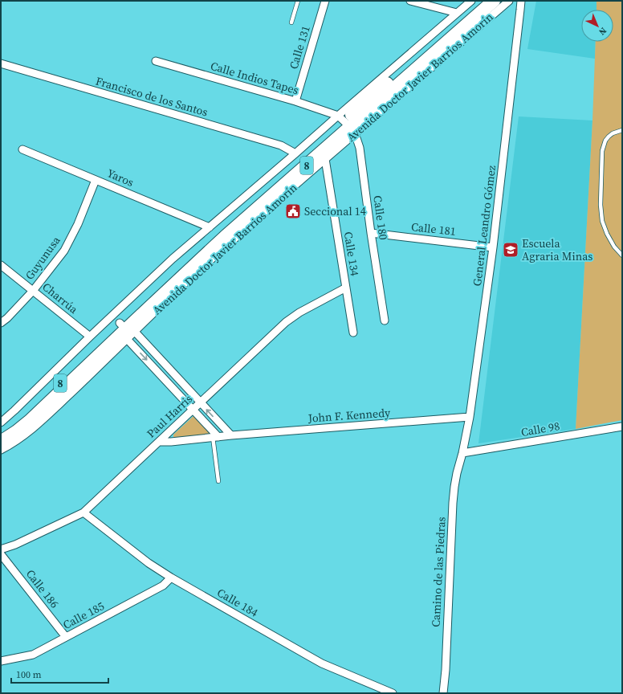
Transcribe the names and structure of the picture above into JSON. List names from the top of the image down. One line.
{"streets":{"highway":["Avenida Doctor Javier Barrios Amorín","8"],"street":["Calle 131","Calle Indios Tapes","Francisco de los Santos","Yaros","Calle 180","General Leandro Gómez","Calle 181","Calle 134","Guyunusa","Charrúa","John F. Kennedy","Paul Harris","Calle 98","Camino de las Piedras","Calle 186","Calle 184","Calle 185"]},"crossings":[["Calle 131","Calle Indios Tapes"],["Avenida Doctor Javier Barrios Amorín","Calle Indios Tapes"],["Avenida Doctor Javier Barrios Amorín","Francisco de los Santos"],["Avenida Doctor Javier Barrios Amorín","Yaros"],["Avenida Doctor Javier Barrios Amorín","Calle 180"],["Avenida Doctor Javier Barrios Amorín","Calle 134"],["Avenida Doctor Javier Barrios Amorín","Charrúa"],["Calle Indios Tapes","Calle 180"],["Yaros","Guyunusa"],["Calle 180","Calle 181"],["General Leandro Gómez","Calle 181"],["General Leandro Gómez","John F. Kennedy"],["General Leandro Gómez","Calle 98"],["General Leandro Gómez","Camino de las Piedras"],["Calle 134","Paul Harris"],["Guyunusa","Charrúa"],["John F. Kennedy","Paul Harris"],["Paul Harris","Calle 184"],["Calle 98","Camino de las Piedras"],["Calle 186","Calle 185"],["Calle 184","Calle 185"]],"places":{"public building":["Seccional 14"],"school or university":["Escuela Agraria Minas"]},"scale_bar":"100 m","north":"bottom right"}
